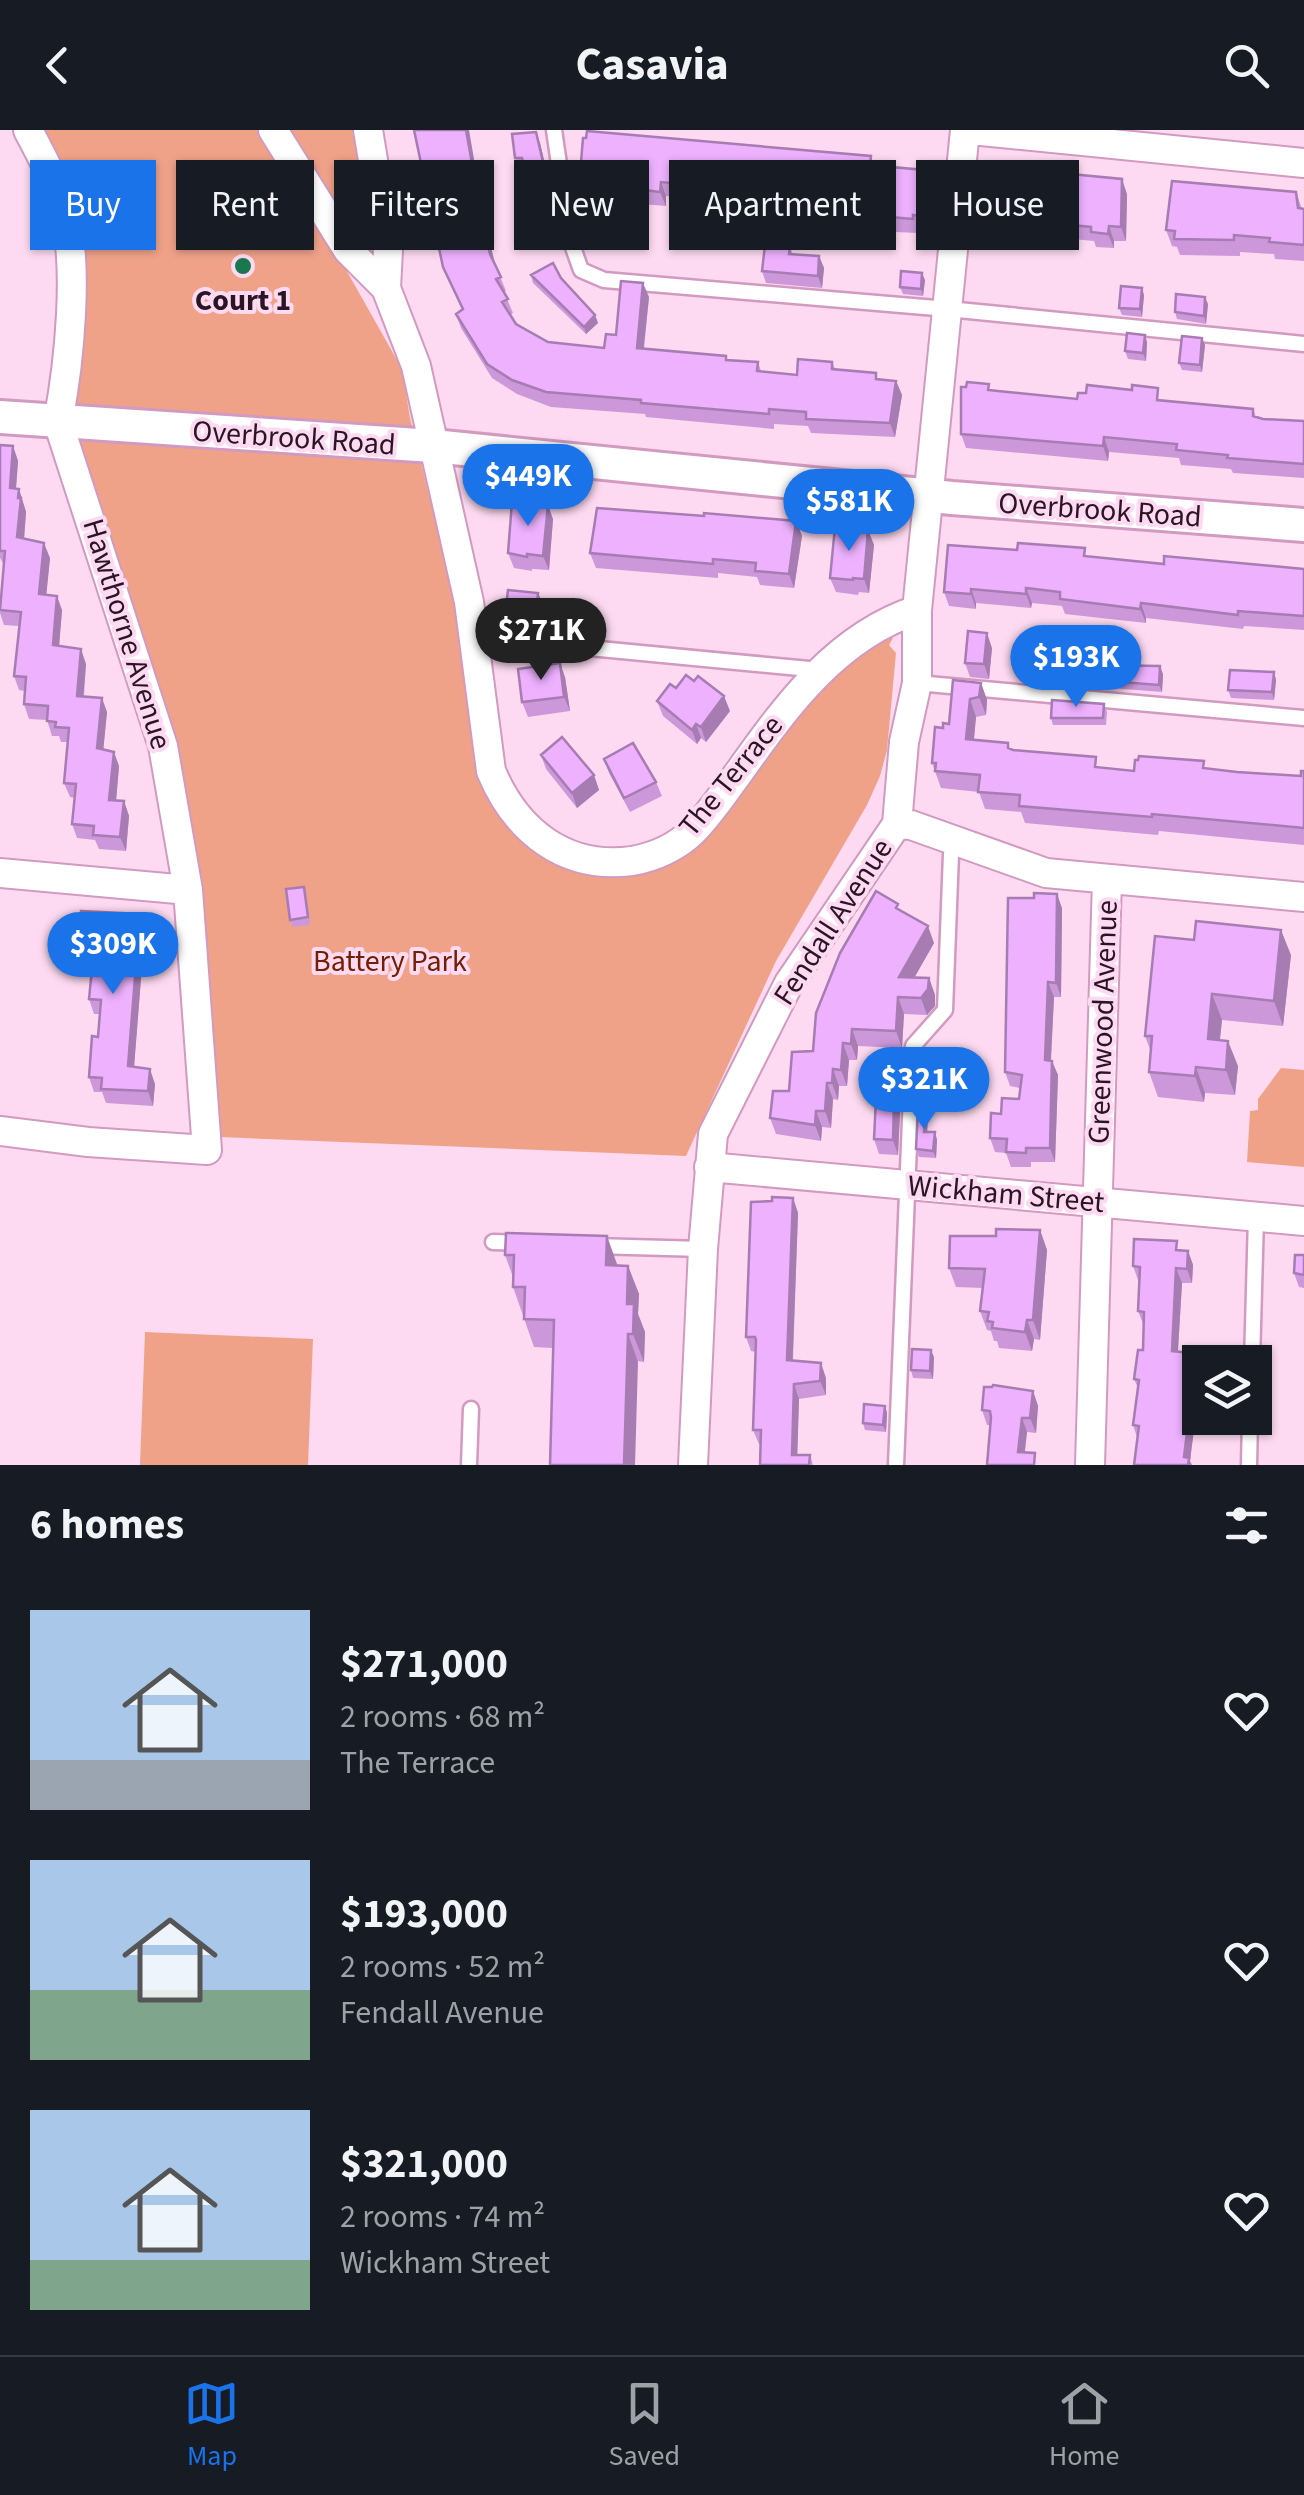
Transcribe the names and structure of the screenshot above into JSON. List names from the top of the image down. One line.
{"streets":{"street":["Overbrook Road","Hawthorne Avenue","The Terrace","Fendall Avenue","Greenwood Avenue","Wickham Street"]},"crossings":[["Overbrook Road","Hawthorne Avenue"],["Overbrook Road","The Terrace"],["Overbrook Road","Fendall Avenue"],["The Terrace","Fendall Avenue"],["Fendall Avenue","Wickham Street"],["Greenwood Avenue","Wickham Street"]],"parks":["Battery Park"],"places":["Court 1"],"page":{"header":"Casavia","chip":["Buy","Rent","Filters","New","Apartment","House"],"price":["$449K","$581K","$271K","$193K","$309K","$321K"],"heading":"6 homes","list":[{"name":"$271,000","note":"2 rooms · 68 m² · The Terrace"},{"name":"$193,000","note":"2 rooms · 52 m² · Fendall Avenue"},{"name":"$321,000","note":"2 rooms · 74 m² · Wickham Street"}],"tabs":["Map","Saved","Home"]}}
